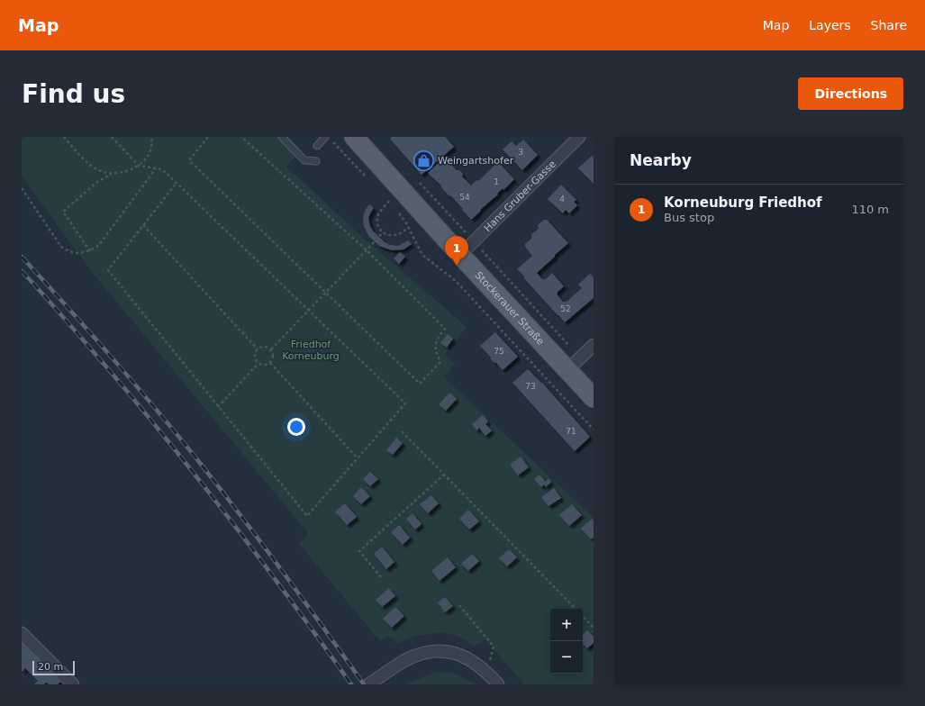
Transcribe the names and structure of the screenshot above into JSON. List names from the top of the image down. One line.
{"streets":{"main road":["Stockerauer Straße"],"street":["Hans Gruber-Gasse"]},"crossings":[["Hans Gruber-Gasse","Stockerauer Straße"]],"parks":["Friedhof Korneuburg"],"places":{"shop":["Weingartshofer"]},"house_numbers":["3","1","54","4","52","75","73","71"],"scale_bar":"20 m","page":{"header":"Map","nav":["Map","Layers","Share"],"buttons":"Directions","title":"Find us","heading":"Nearby","list":[{"mark":"1","name":"Korneuburg Friedhof","note":"Bus stop","value":"110 m"}],"pins":"1","map_buttons":["+","−"],"scale":"20 m"}}
